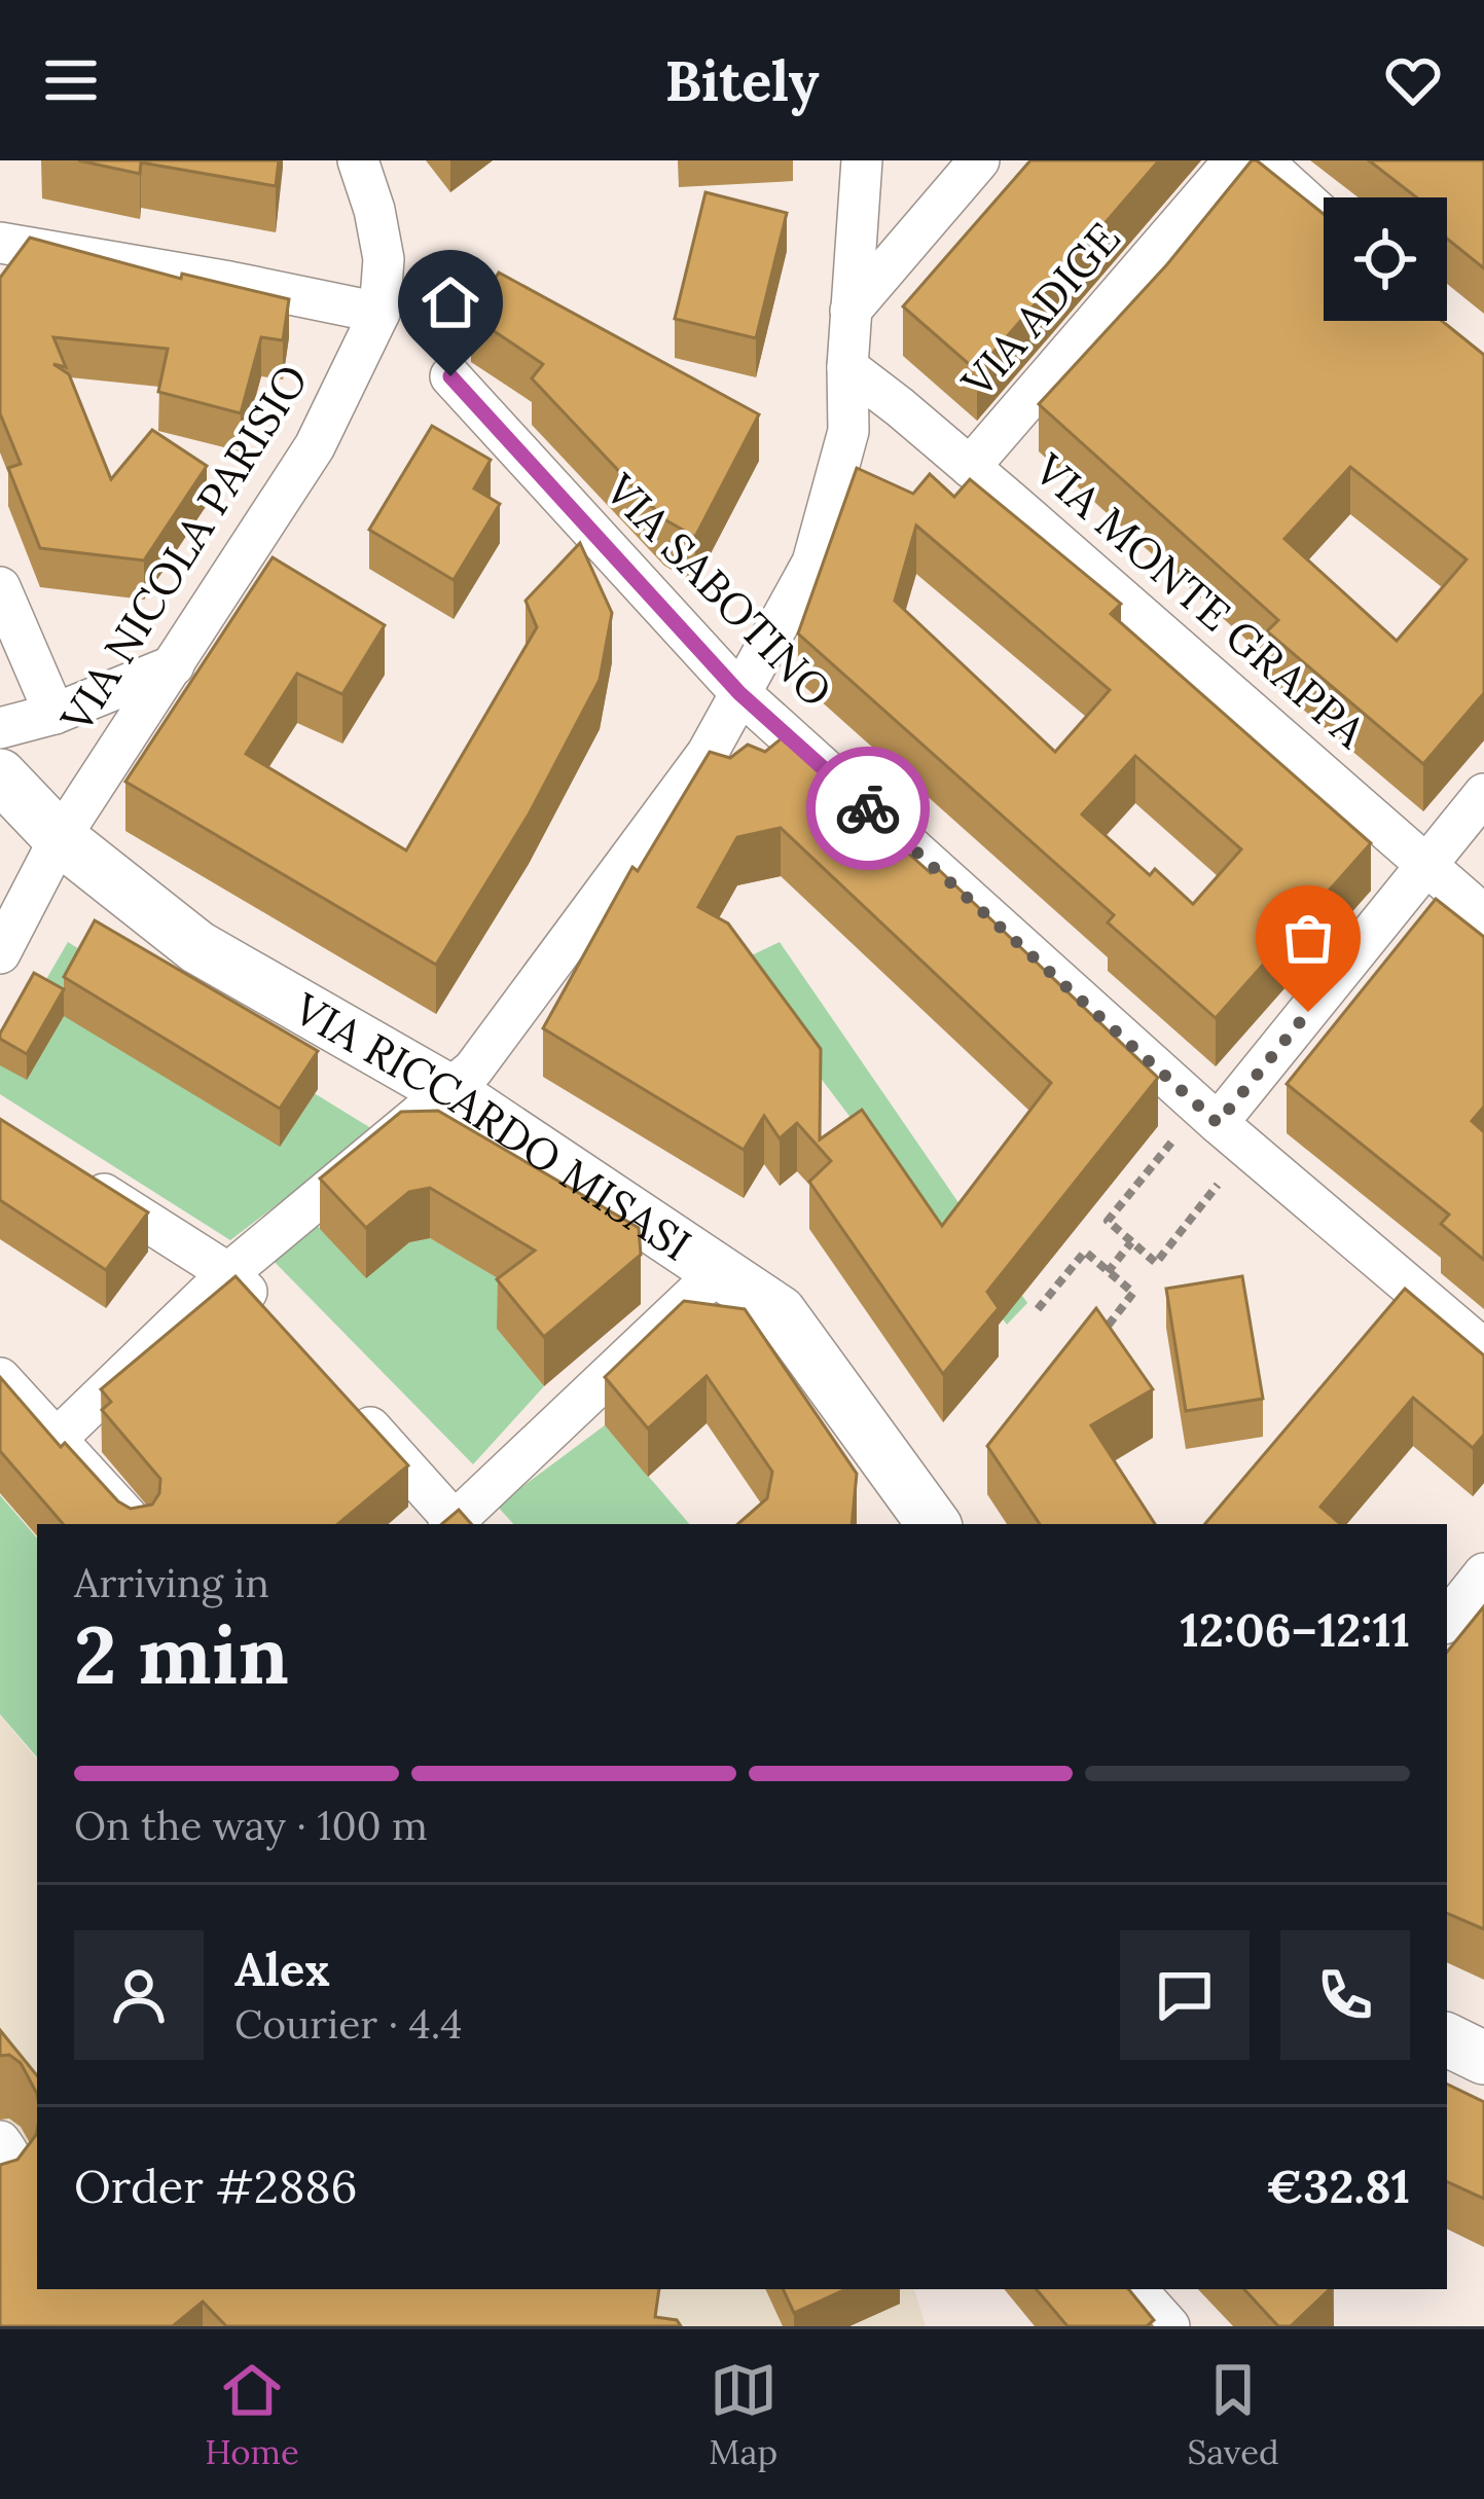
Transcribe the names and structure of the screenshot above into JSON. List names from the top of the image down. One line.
{"streets":{"main road":["VIA RICCARDO MISASI"],"street":["VIA ADIGE","VIA NICOLA PARISIO","VIA SABOTINO","VIA MONTE GRAPPA"]},"crossings":[["VIA ADIGE","VIA MONTE GRAPPA"],["VIA NICOLA PARISIO","VIA RICCARDO MISASI"]],"page":{"header":"Bitely","heading":["2 min","Arriving in","12:06–12:11"],"panel":["Alex","Courier · 4.4","Order #2886","€32.81"],"bar":"On the way · 100 m","tabs":["Home","Map","Saved"]}}
